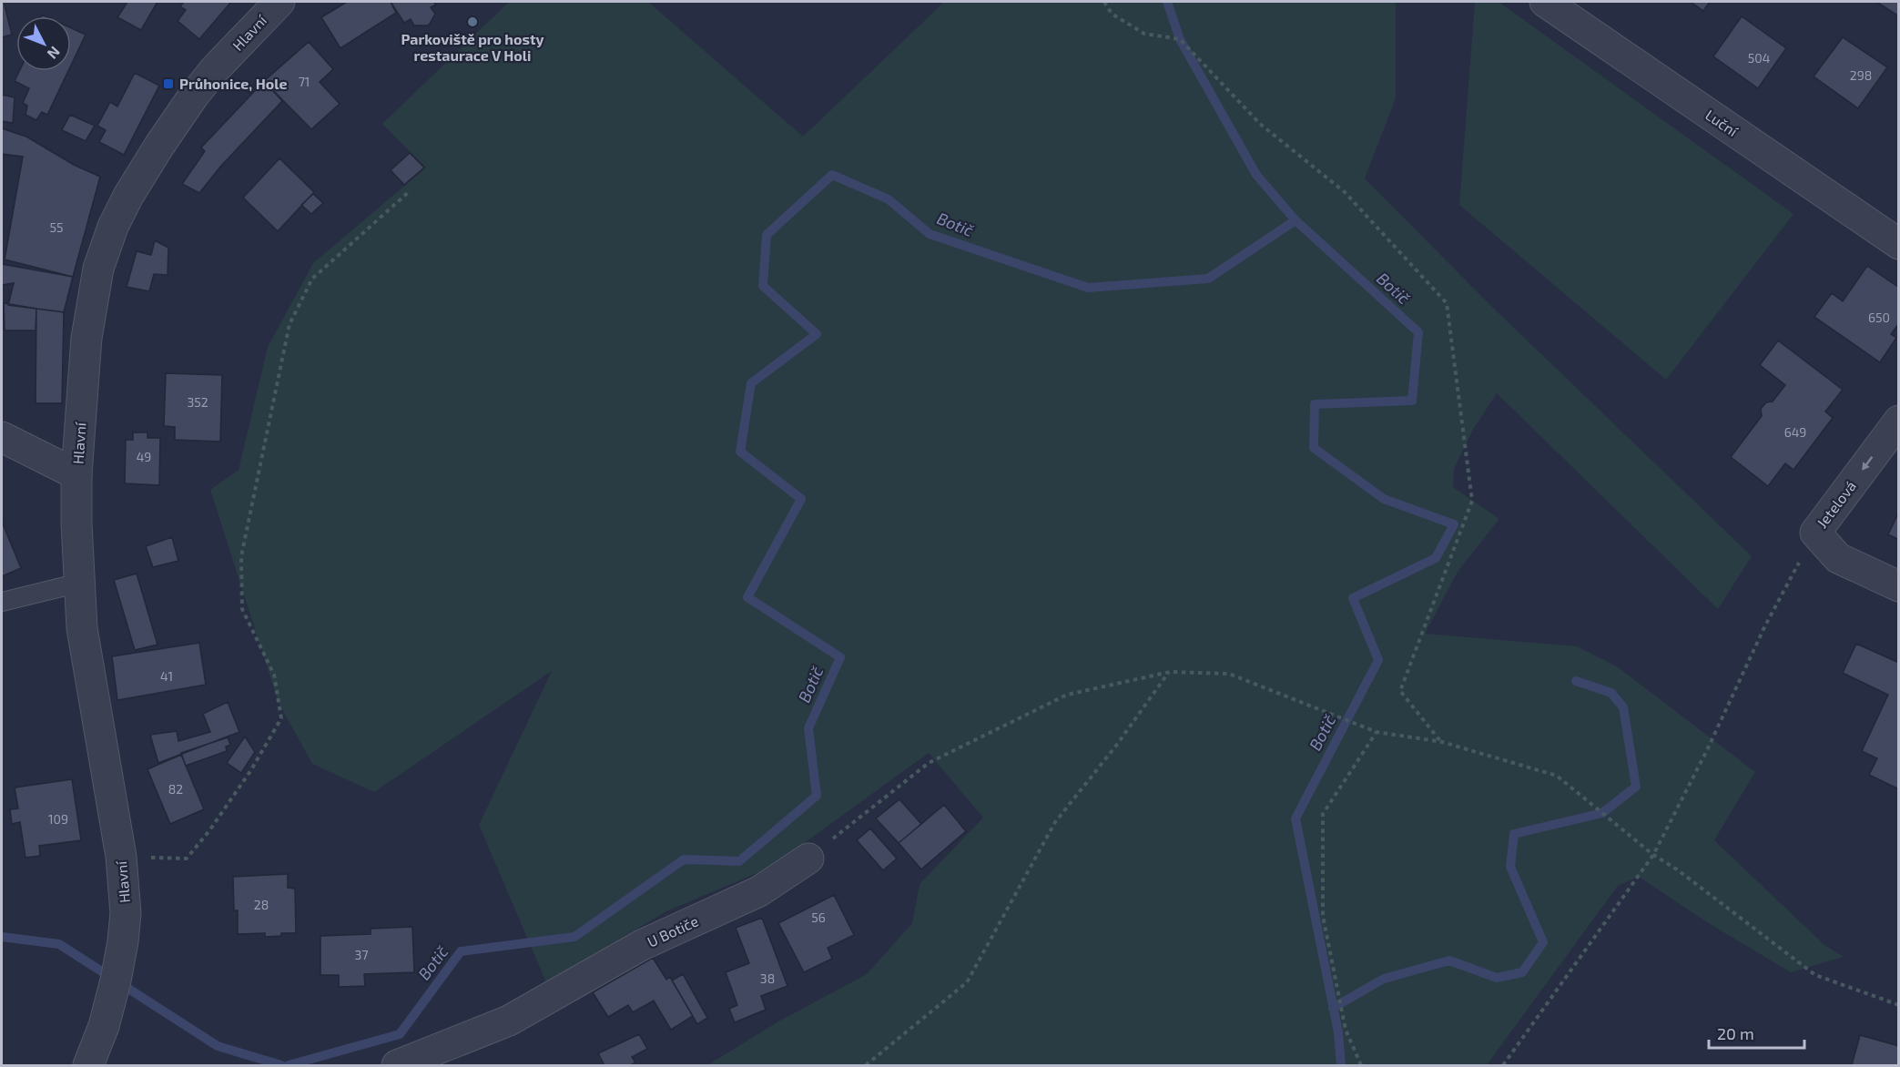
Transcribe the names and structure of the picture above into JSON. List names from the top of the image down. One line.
{"streets":{"street":["Hlavní","Luční","Jetelová","U Botiče"]},"one_way":["Jetelová"],"water":["Botič"],"places":{"other":["Parkoviště pro hosty restaurace V Holi"],"transit":["Průhonice, Hole"]},"house_numbers":["504","298","71","55","650","352","649","49","41","82","109","28","56","37","38"],"scale_bar":"20 m","north":"bottom right"}
